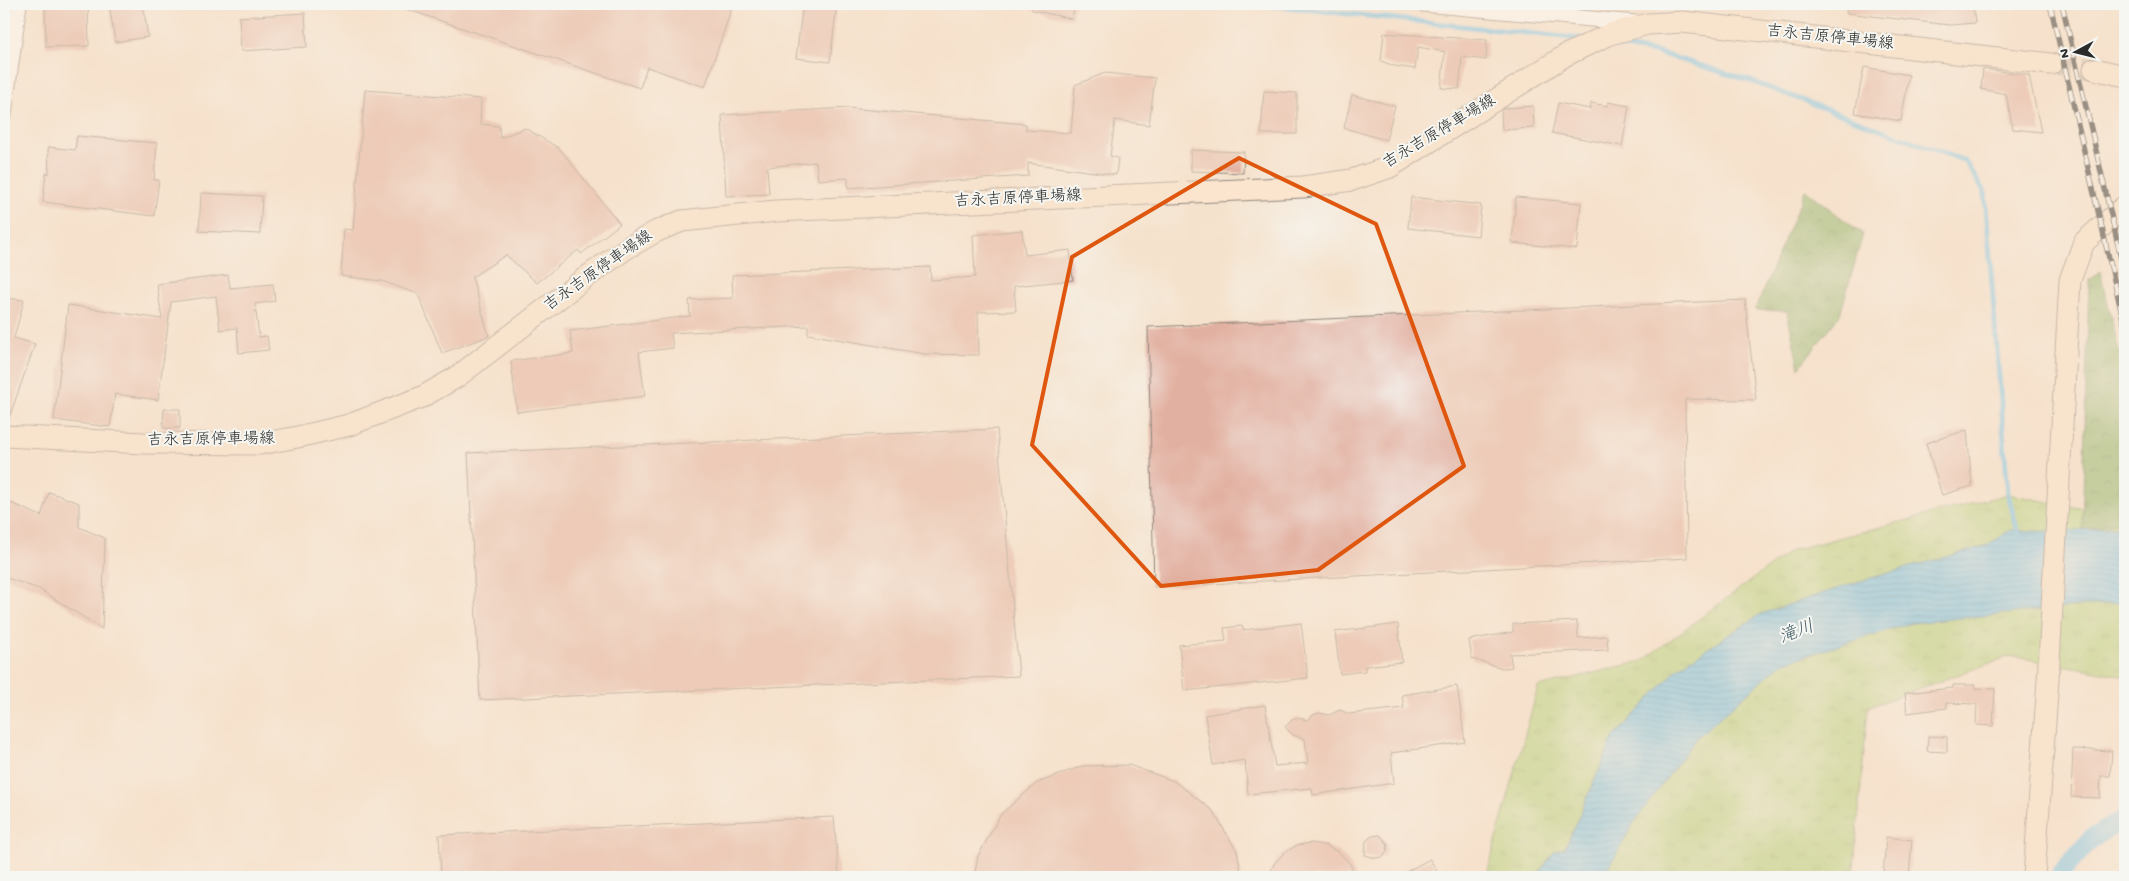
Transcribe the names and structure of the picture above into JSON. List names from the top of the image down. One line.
{"streets":{"main road":["吉永吉原停車場線"]},"water":["滝川"],"north":"left"}
